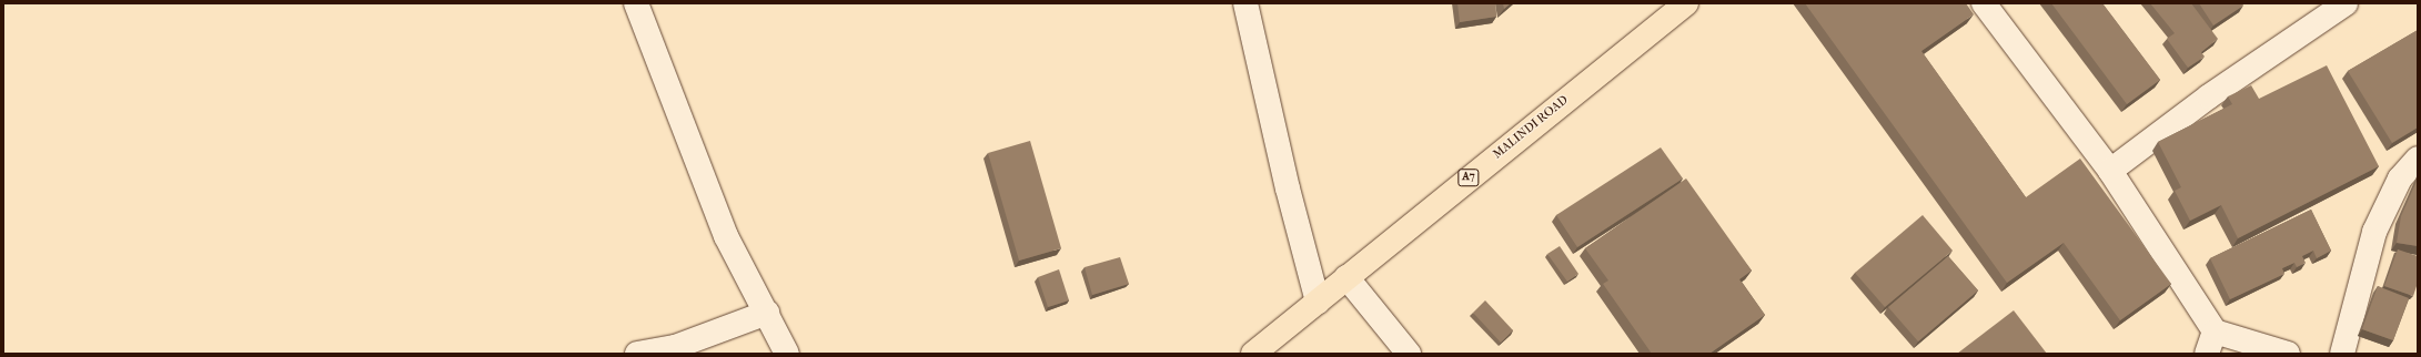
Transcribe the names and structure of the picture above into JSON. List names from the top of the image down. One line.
{"streets":{"highway":["MALINDI ROAD","A7"]}}
